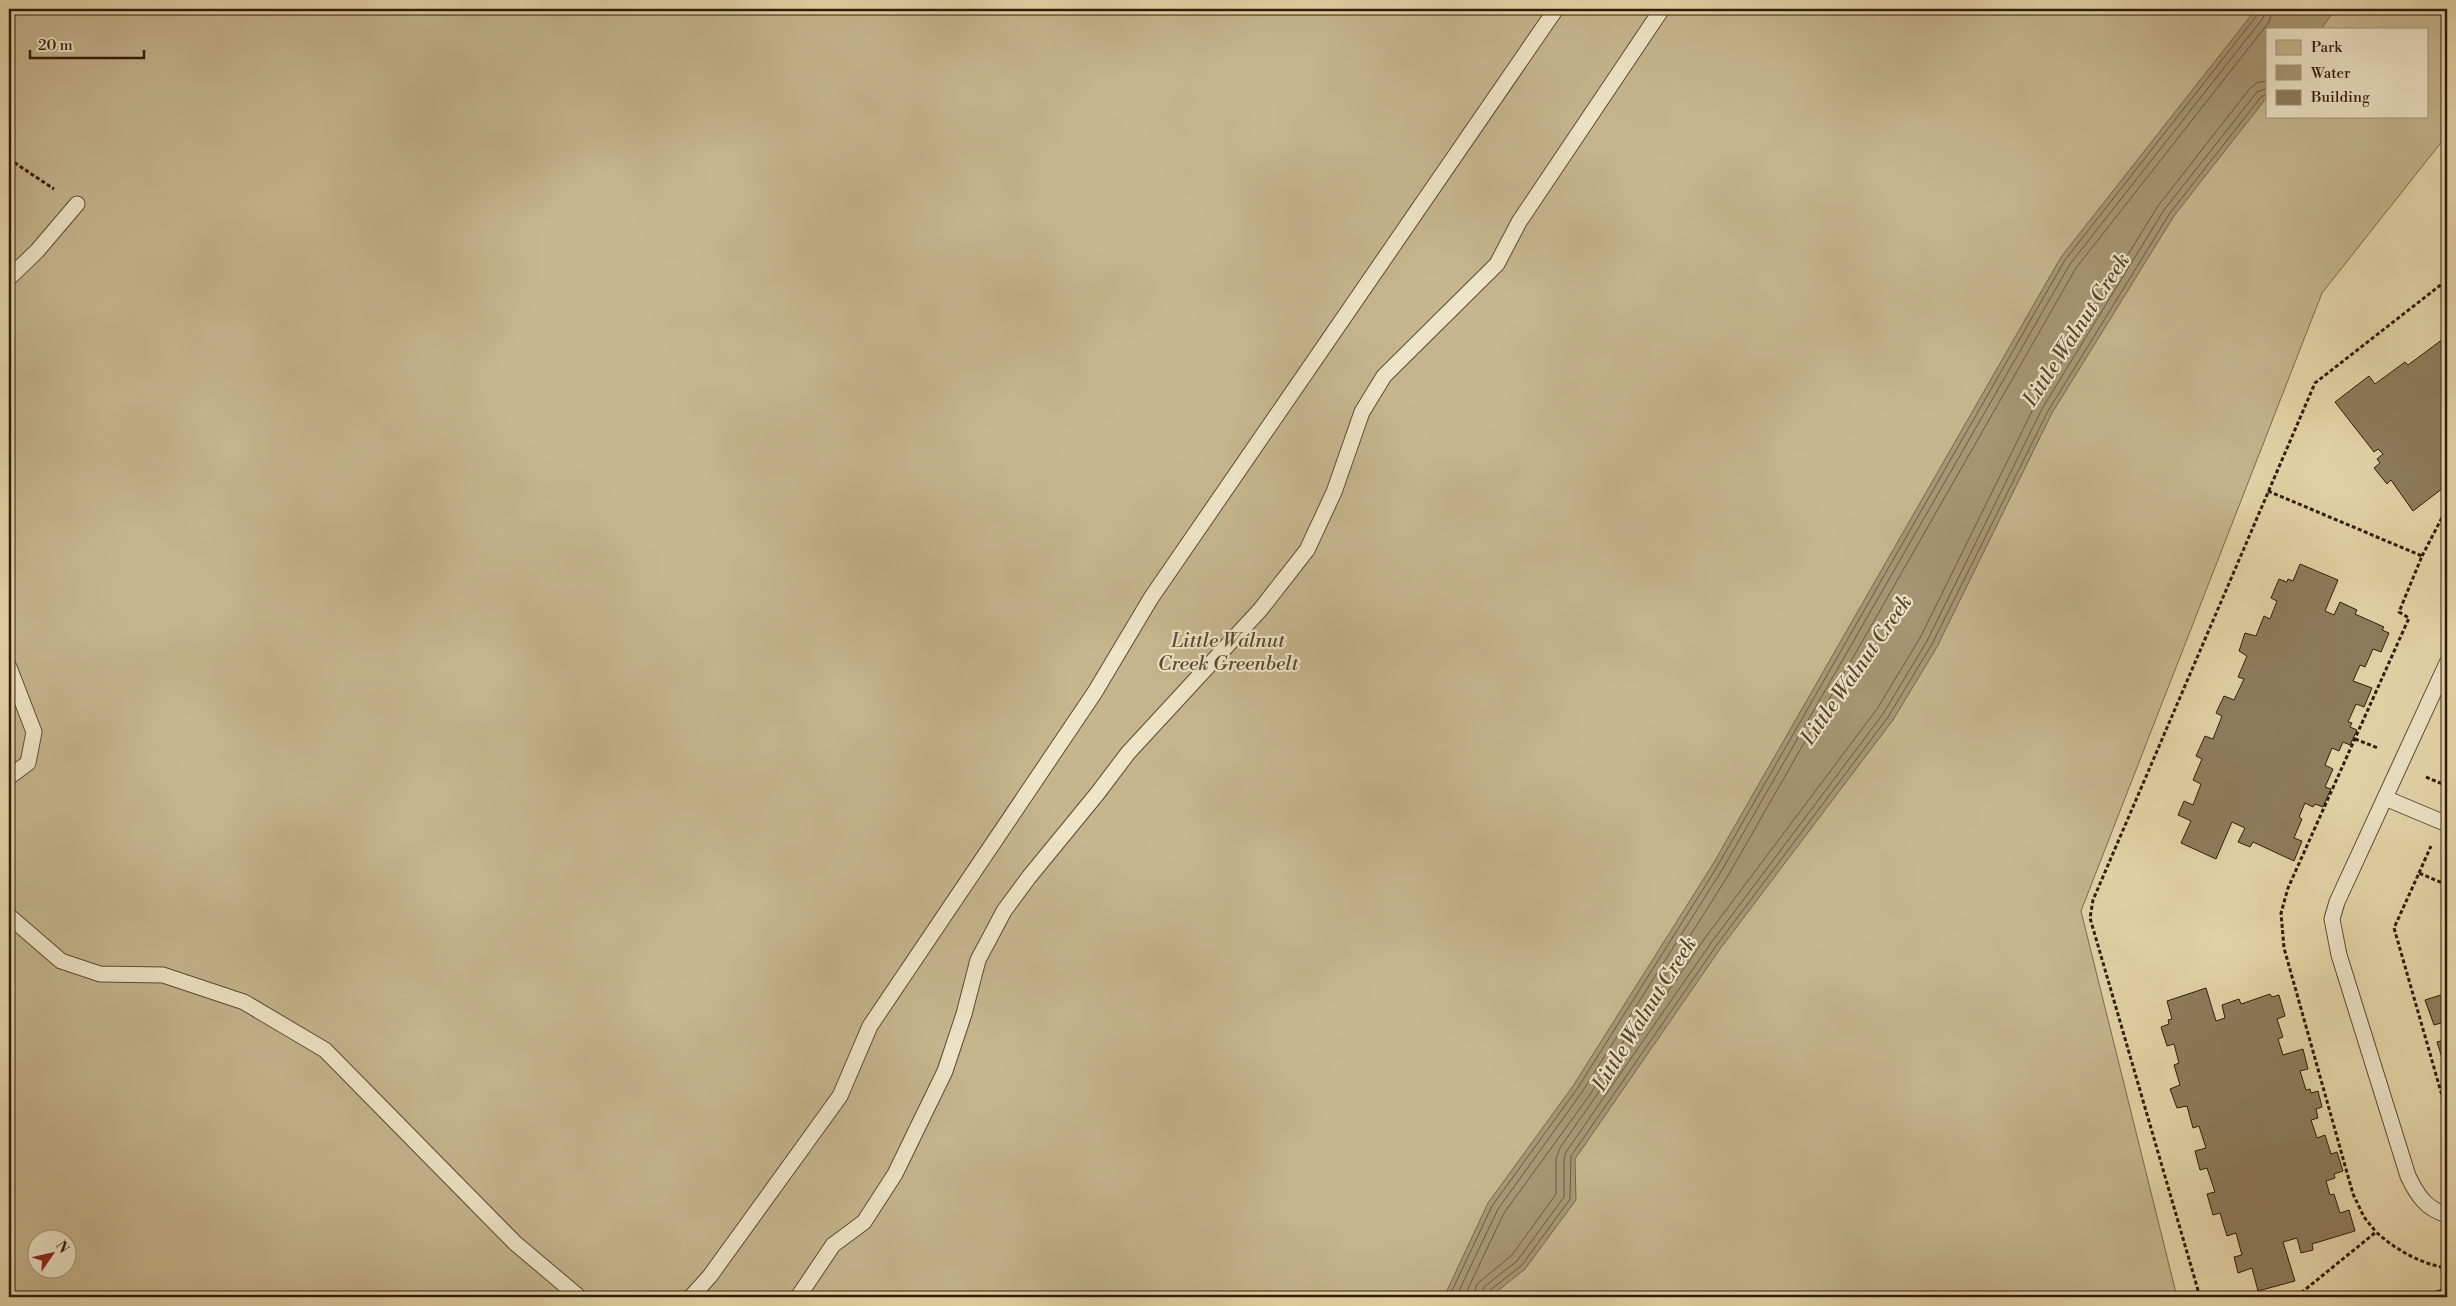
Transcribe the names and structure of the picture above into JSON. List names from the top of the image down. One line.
{"water":["Little Walnut Creek"],"parks":["Little Walnut Creek Greenbelt"],"legend":["Park","Water","Building"],"scale_bar":"20 m","north":"top right"}
